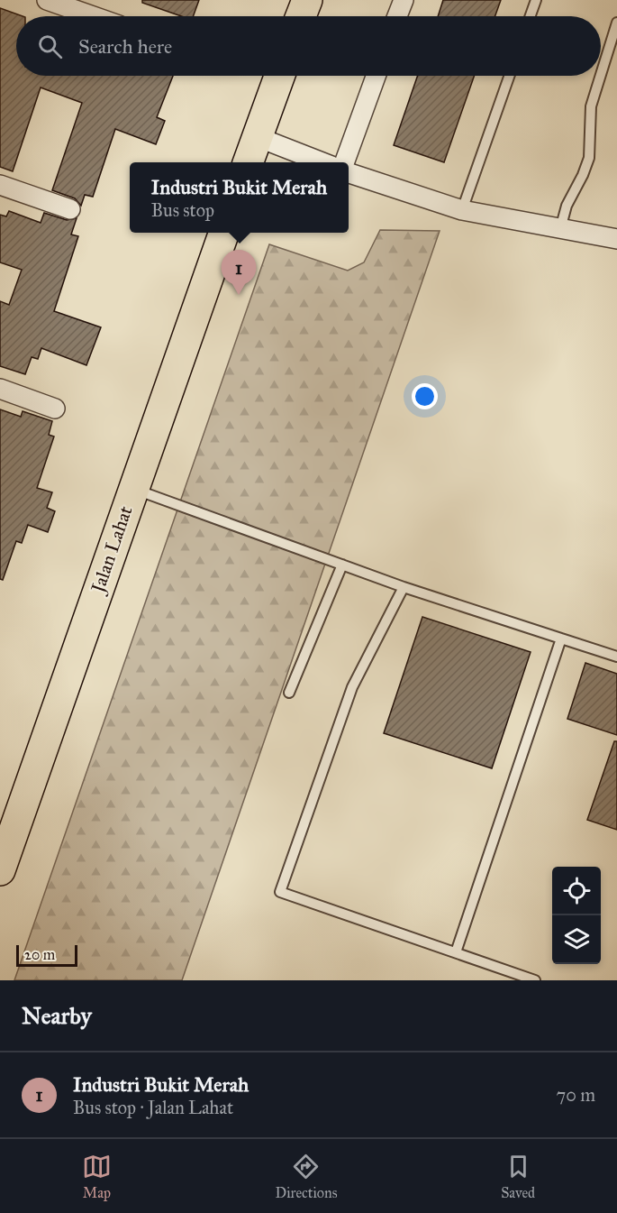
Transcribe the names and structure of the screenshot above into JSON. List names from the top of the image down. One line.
{"streets":{"main road":["Jalan Lahat"]},"scale_bar":"20 m","page":{"search":"Search here","popup":["Industri Bukit Merah","Bus stop"],"pins":"1","scale":"20 m","heading":"Nearby","list":[{"mark":"1","name":"Industri Bukit Merah","note":"Bus stop · Jalan Lahat","value":"70 m"}],"nav":["Map","Directions","Saved"]}}
